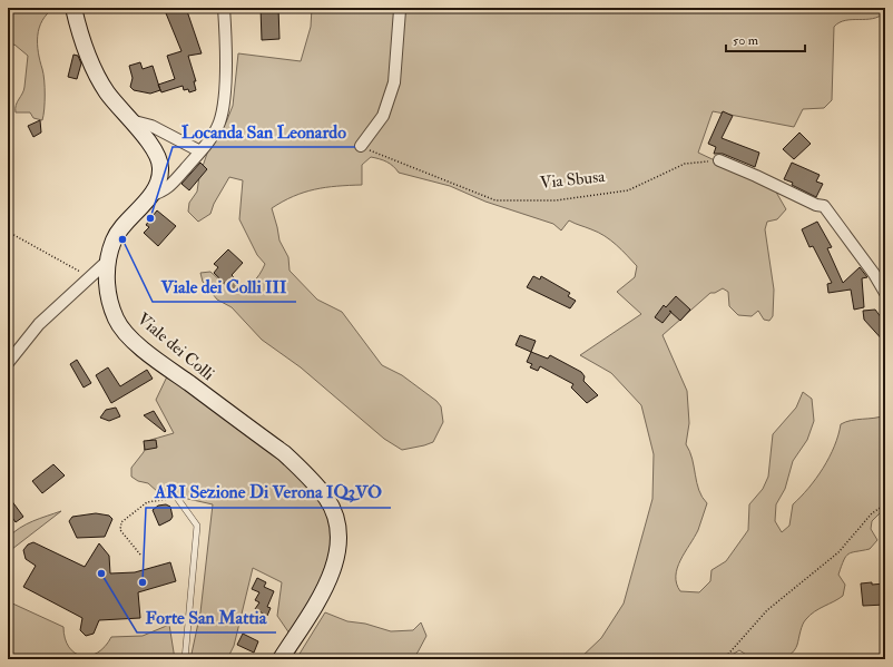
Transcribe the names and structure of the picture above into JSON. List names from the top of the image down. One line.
{"streets":{"street":["Viale dei Colli"],"path":["Via Sbusa"]},"places":["Locanda San Leonardo","Viale dei Colli III","Forte San Mattia","ARI Sezione Di Verona IQ3VO"],"scale_bar":"50 m"}
